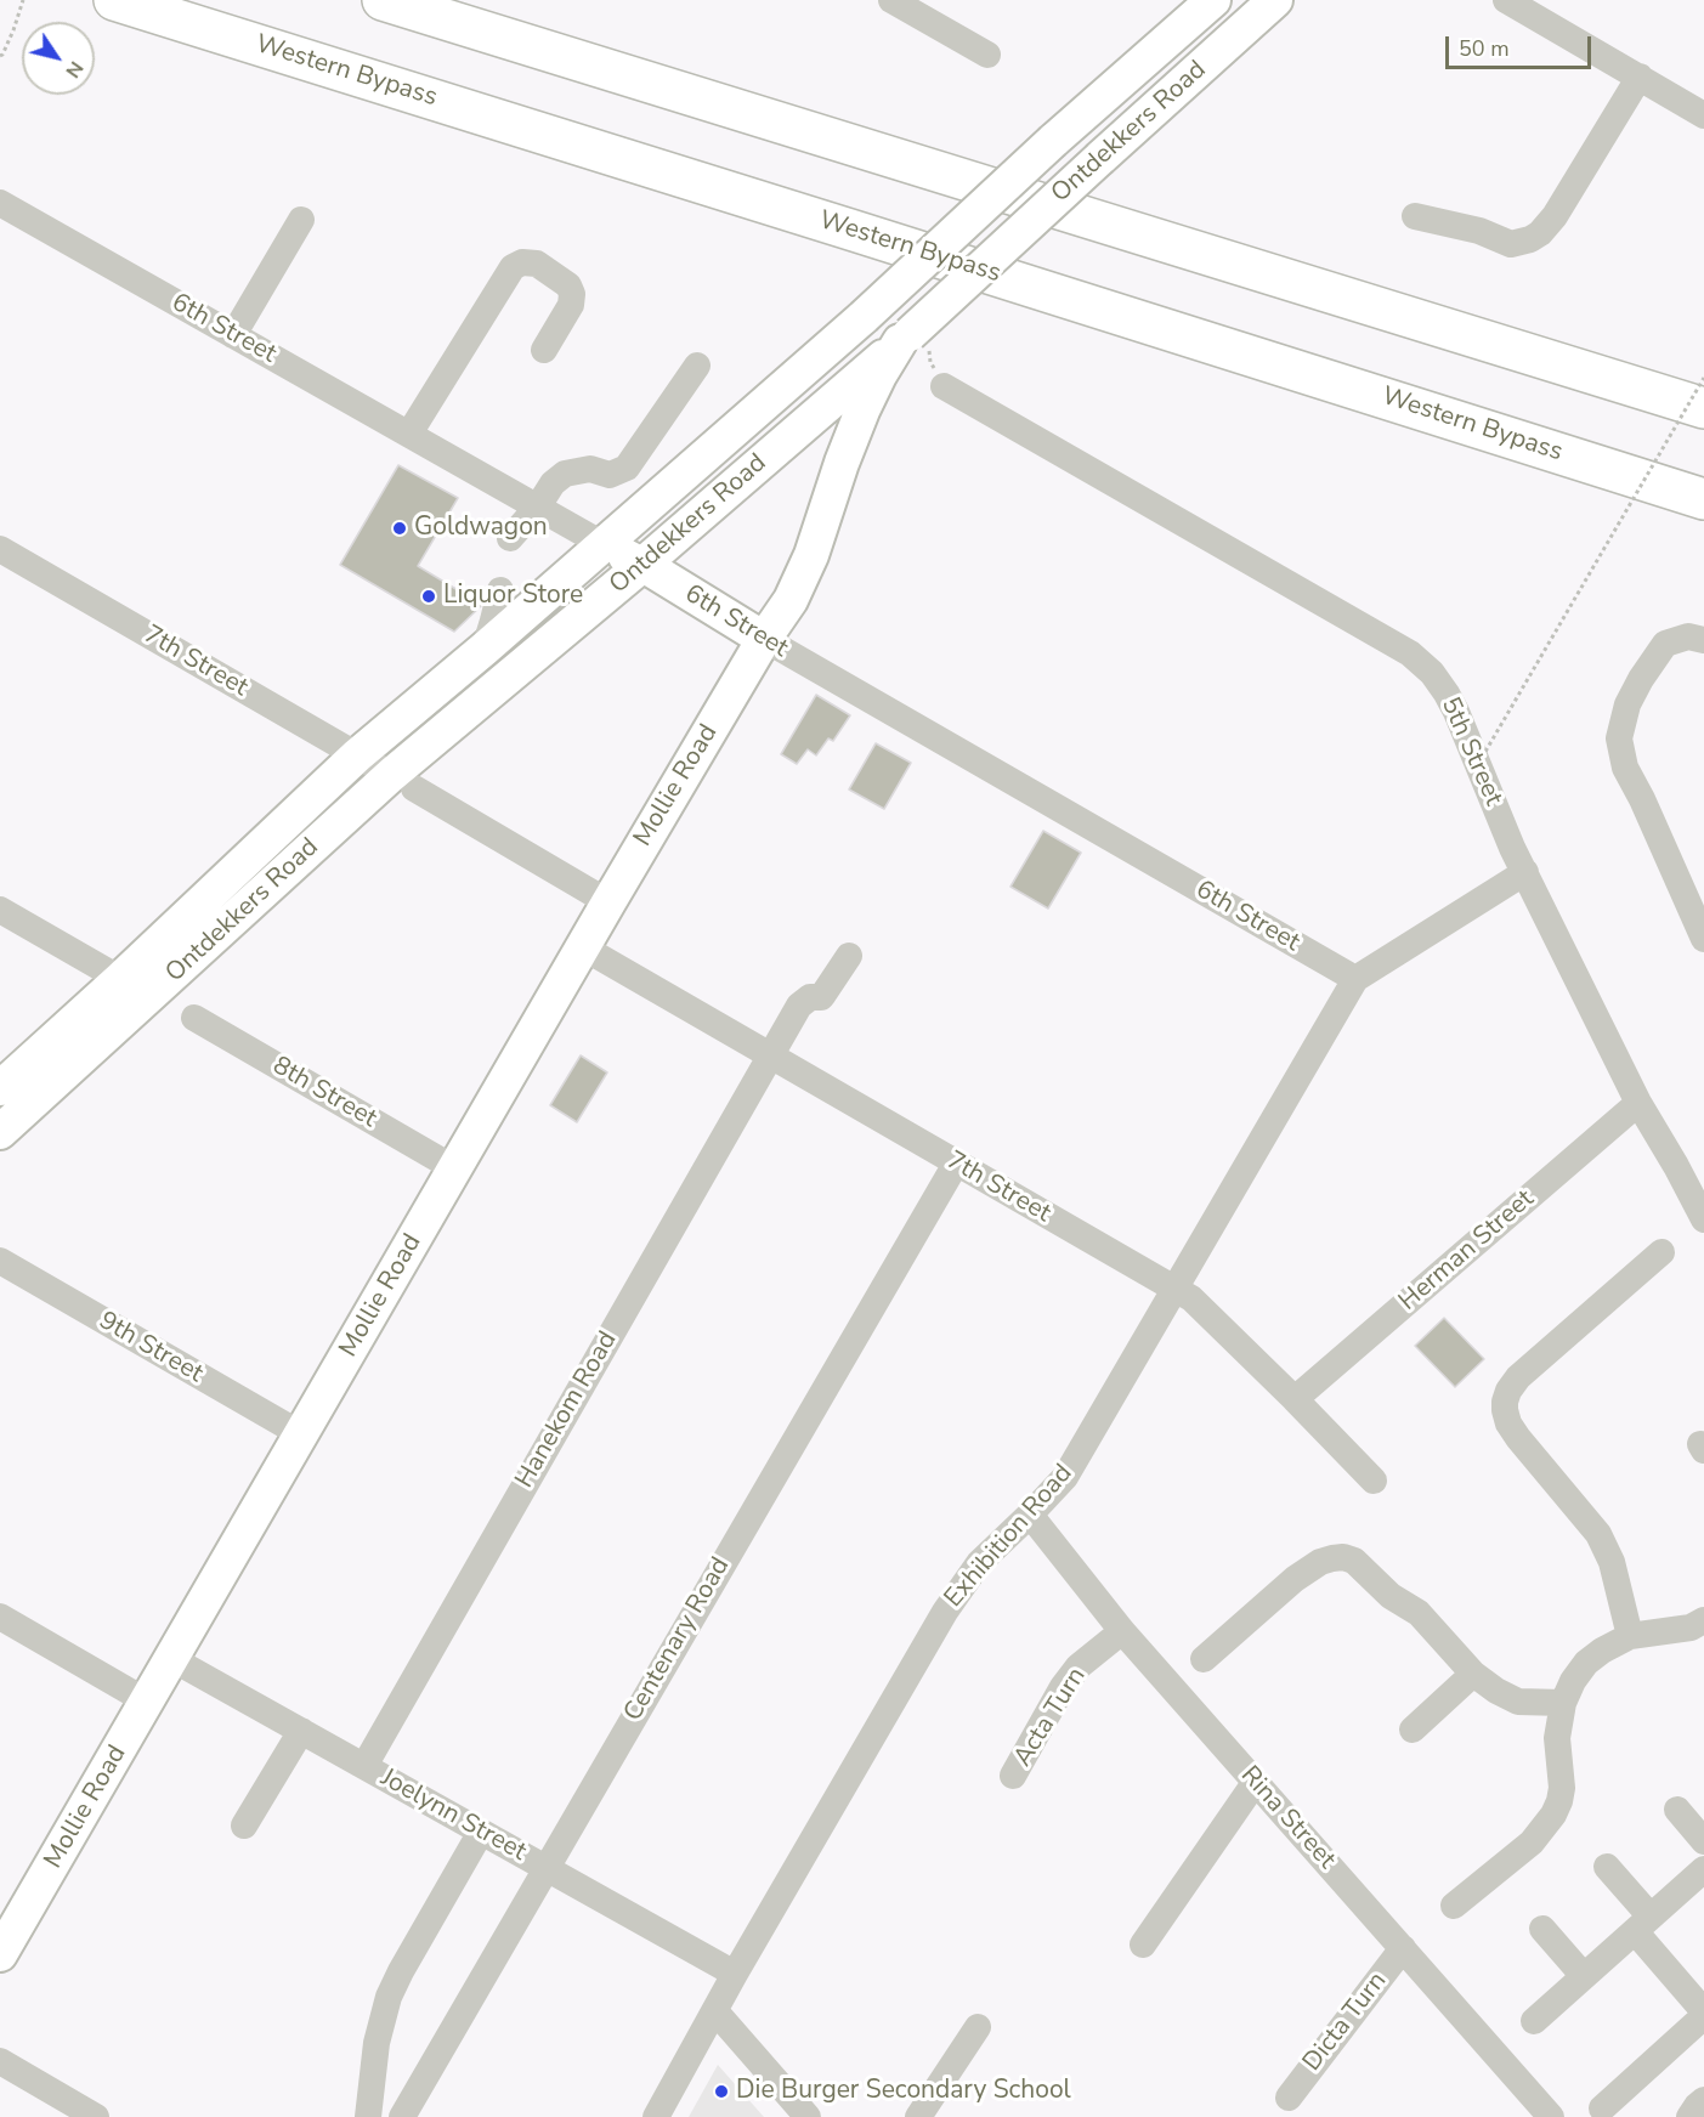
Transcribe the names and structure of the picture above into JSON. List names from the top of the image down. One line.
{"streets":{"highway":["Western Bypass"],"main road":["Ontdekkers Road","6th Street","Mollie Road"],"street":["7th Street","5th Street","8th Street","Herman Street","9th Street","Hanekom Road","Exhibition Road","Centenary Road","Acta Turn","Joelynn Street","Rina Street","Dicta Turn"]},"crossings":[["Ontdekkers Road","6th Street"],["Ontdekkers Road","7th Street"],["Ontdekkers Road","Mollie Road"],["6th Street","Mollie Road"],["6th Street","Exhibition Road"],["7th Street","Mollie Road"],["7th Street","Herman Street"],["7th Street","Hanekom Road"],["7th Street","Exhibition Road"],["7th Street","Centenary Road"],["5th Street","Herman Street"],["5th Street","Exhibition Road"],["Mollie Road","8th Street"],["Mollie Road","9th Street"],["Mollie Road","Joelynn Street"],["Hanekom Road","Joelynn Street"],["Exhibition Road","Joelynn Street"],["Exhibition Road","Rina Street"],["Centenary Road","Joelynn Street"],["Acta Turn","Rina Street"],["Rina Street","Dicta Turn"]],"places":["Goldwagon","Liquor Store","Die Burger Secondary School"],"scale_bar":"50 m","north":"bottom right"}
